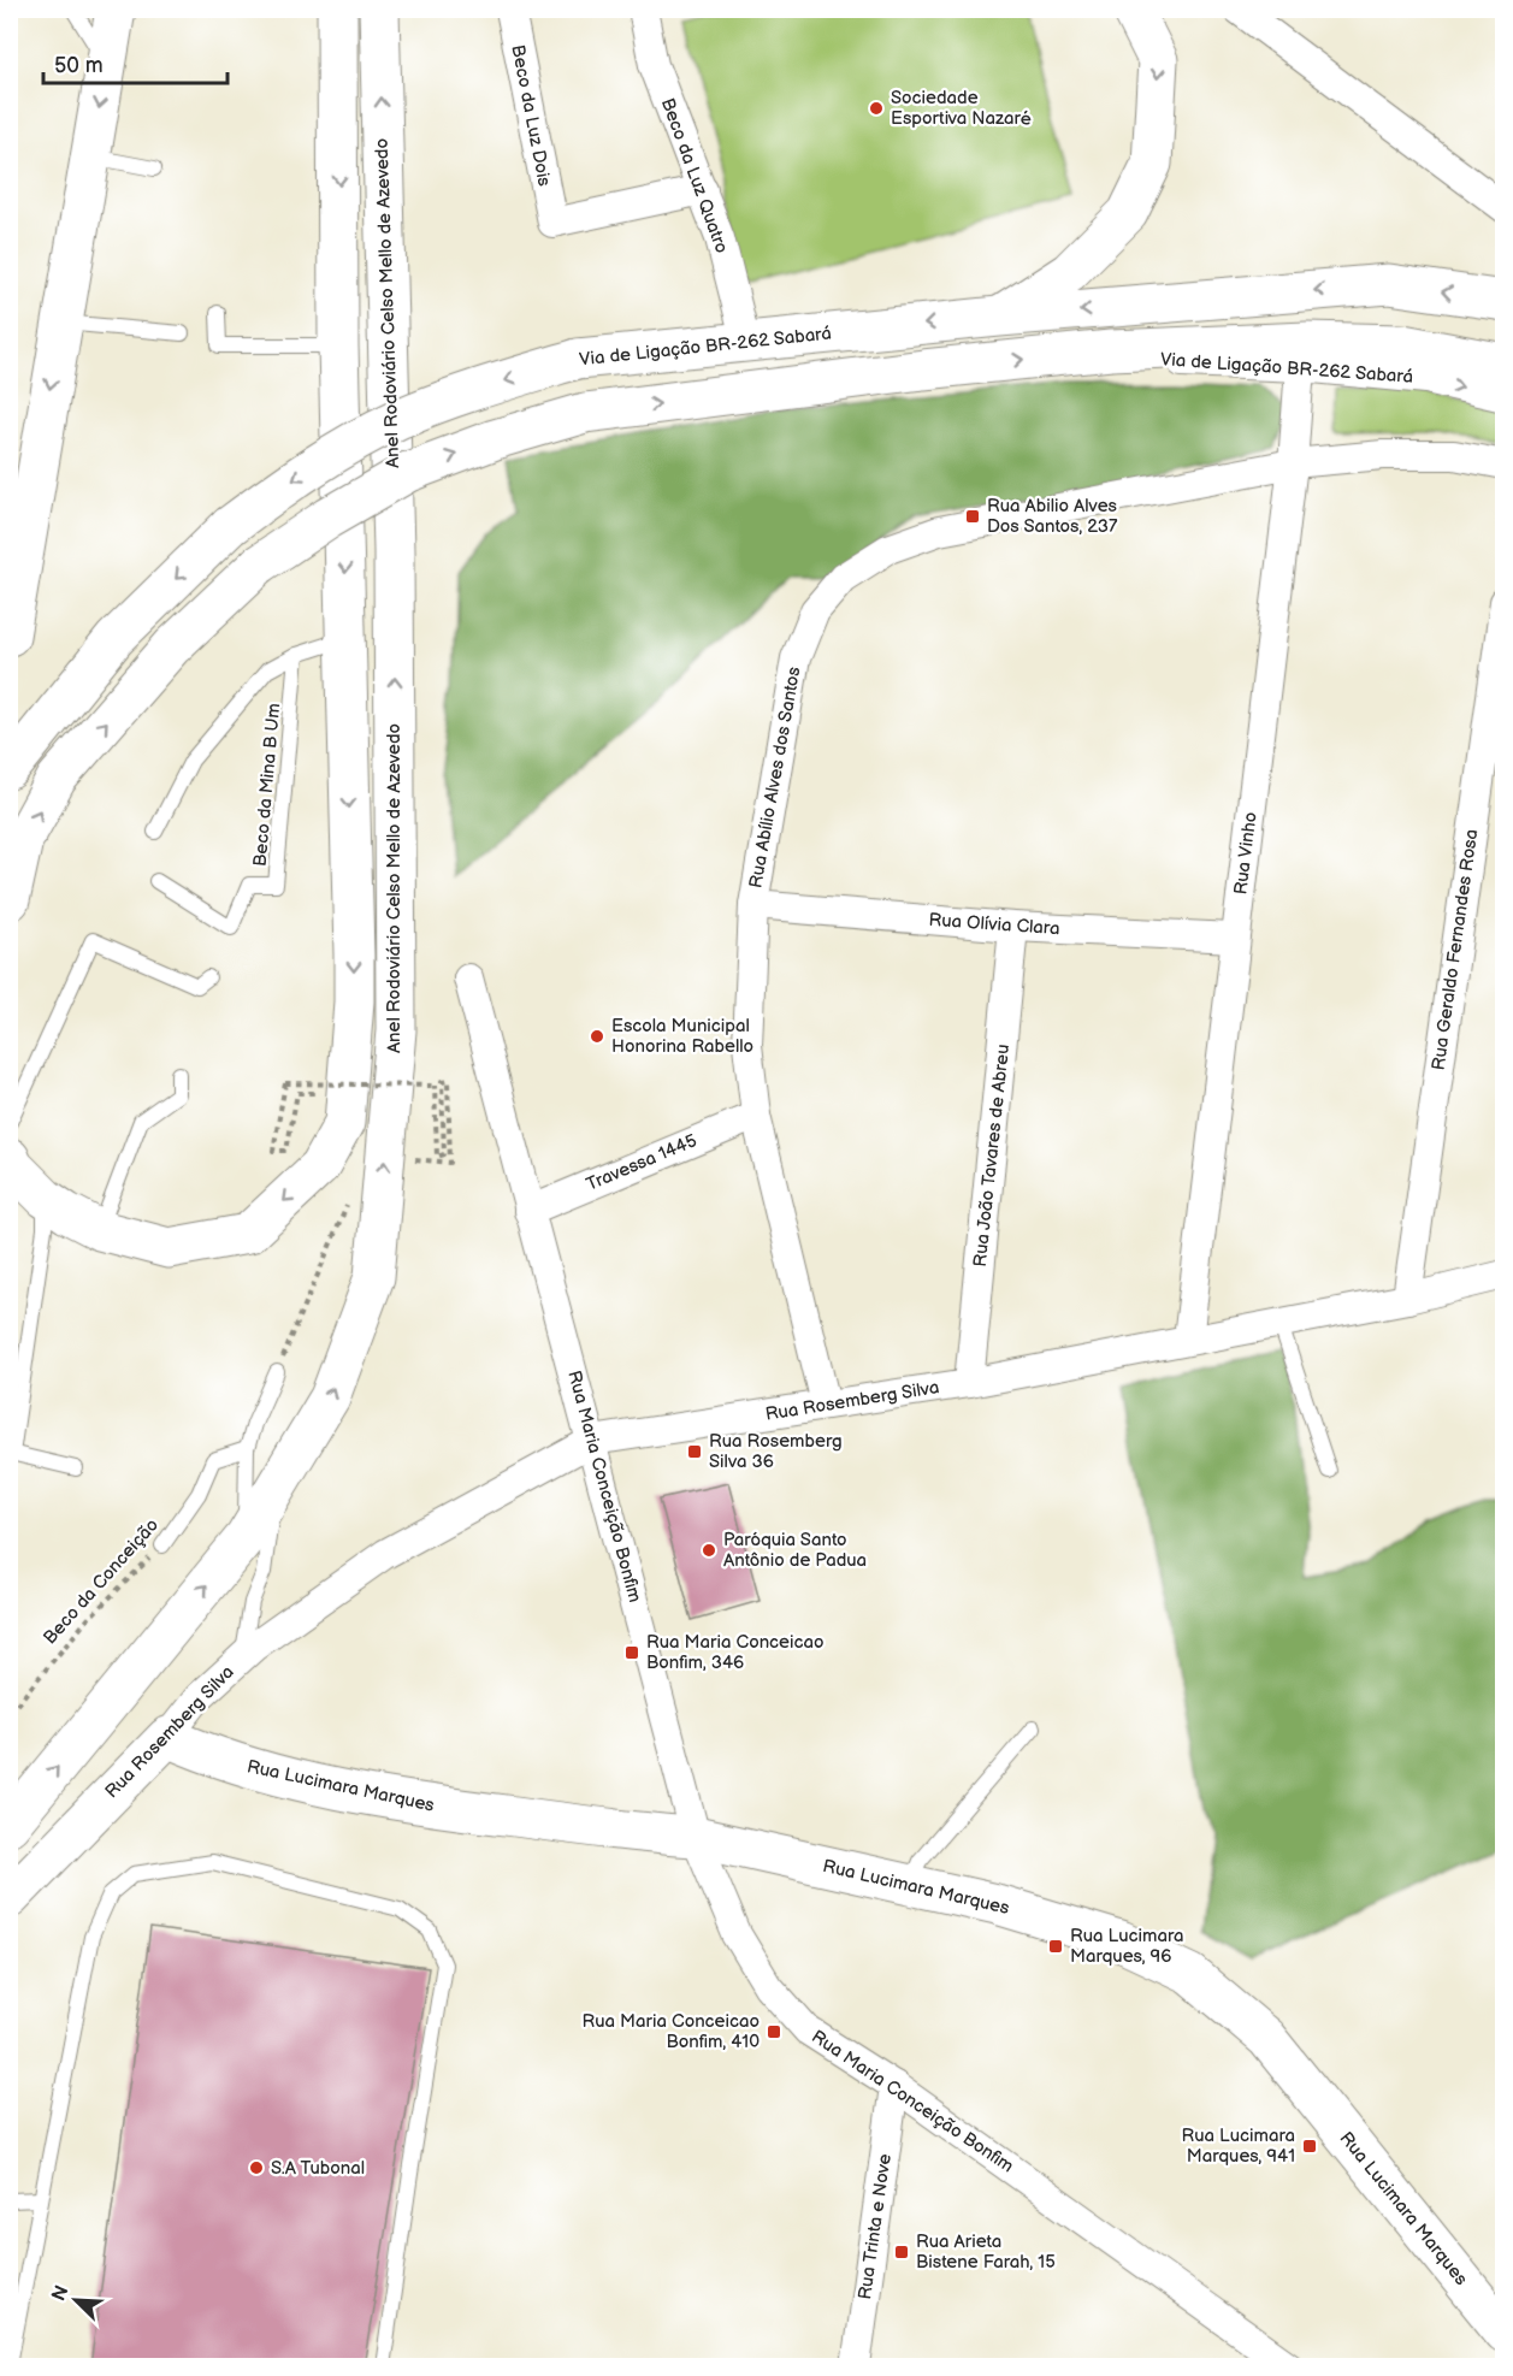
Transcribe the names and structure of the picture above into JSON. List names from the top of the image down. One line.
{"streets":{"main road":["Anel Rodoviário Celso Mello de Azevedo","Via de Ligação BR-262 Sabará","Rua Rosemberg Silva","Rua Lucimara Marques"],"street":["Beco da Luz Dois","Beco da Luz Quatro","Rua Abílio Alves dos Santos","Rua Vinho","Rua Olívia Clara","Rua Geraldo Fernandes Rosa","Rua João Tavares de Abreu","Travessa 1445","Rua Maria Conceição Bonfim","Rua Trinta e Nove"],"lane":["Beco da Mina B Um","Beco da Conceição"]},"crossings":[["Beco da Luz Dois","Beco da Luz Quatro"],["Beco da Luz Quatro","Via de Ligação BR-262 Sabará"],["Via de Ligação BR-262 Sabará","Rua Vinho"],["Rua Abílio Alves dos Santos","Rua Vinho"],["Rua Abílio Alves dos Santos","Rua Olívia Clara"],["Rua Abílio Alves dos Santos","Travessa 1445"],["Rua Abílio Alves dos Santos","Rua Rosemberg Silva"],["Rua Vinho","Rua Olívia Clara"],["Rua Vinho","Rua Rosemberg Silva"],["Rua Olívia Clara","Rua João Tavares de Abreu"],["Rua Geraldo Fernandes Rosa","Rua Rosemberg Silva"],["Rua João Tavares de Abreu","Rua Rosemberg Silva"],["Travessa 1445","Rua Maria Conceição Bonfim"],["Rua Rosemberg Silva","Rua Maria Conceição Bonfim"],["Rua Rosemberg Silva","Rua Lucimara Marques"],["Rua Maria Conceição Bonfim","Rua Lucimara Marques"],["Rua Maria Conceição Bonfim","Rua Trinta e Nove"]],"places":{"other":["Sociedade Esportiva Nazaré","Escola Municipal Honorina Rabello","Paróquia Santo Antônio de Padua","S.A Tubonal"],"transit":["Rua Abilio Alves Dos Santos, 237","Rua Rosemberg Silva 36","Rua Maria Conceicao Bonfim, 346","Rua Lucimara Marques, 96","Rua Maria Conceicao Bonfim, 410","Rua Lucimara Marques, 941","Rua Arieta Bistene Farah, 15"]},"scale_bar":"50 m","north":"top left"}
